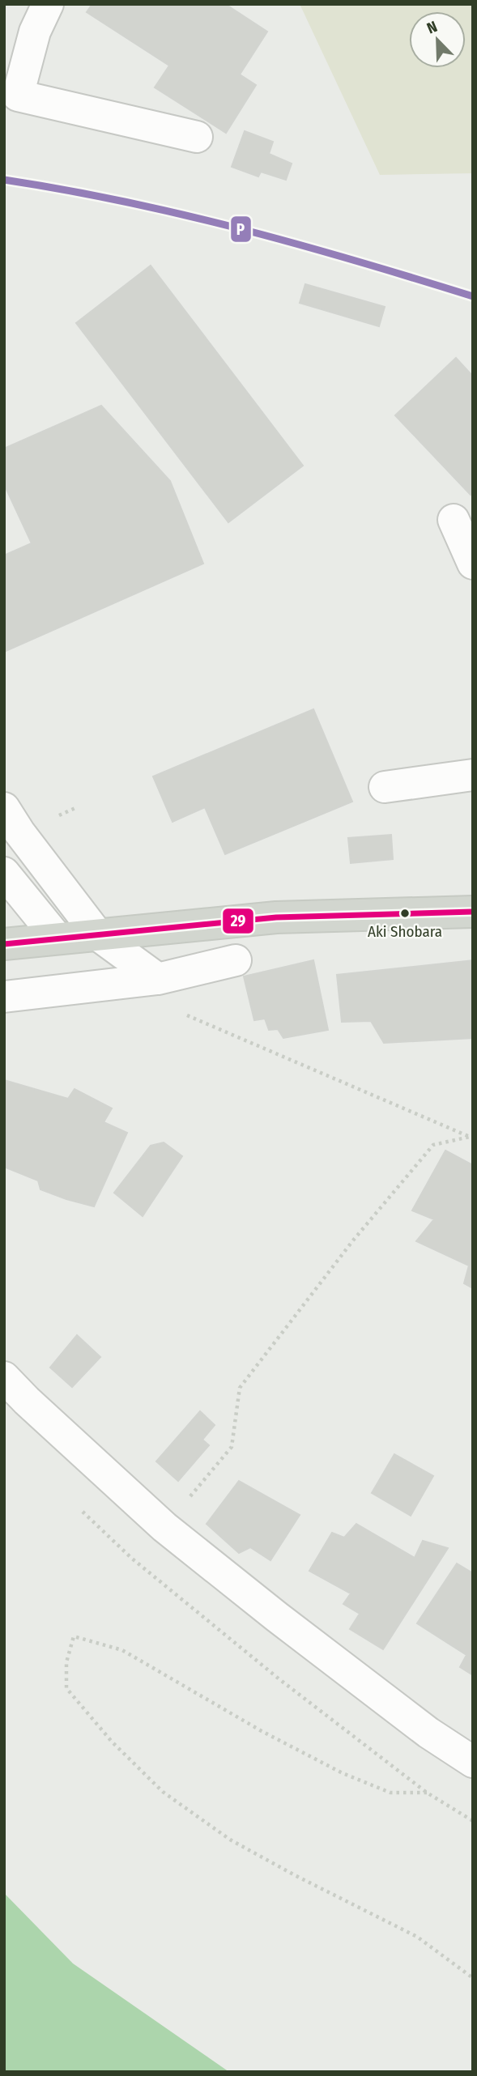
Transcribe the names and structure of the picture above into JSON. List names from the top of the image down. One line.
{"places":["Aki Shobara"],"lines":["transit line P","transit line 29"],"north":"top left"}
